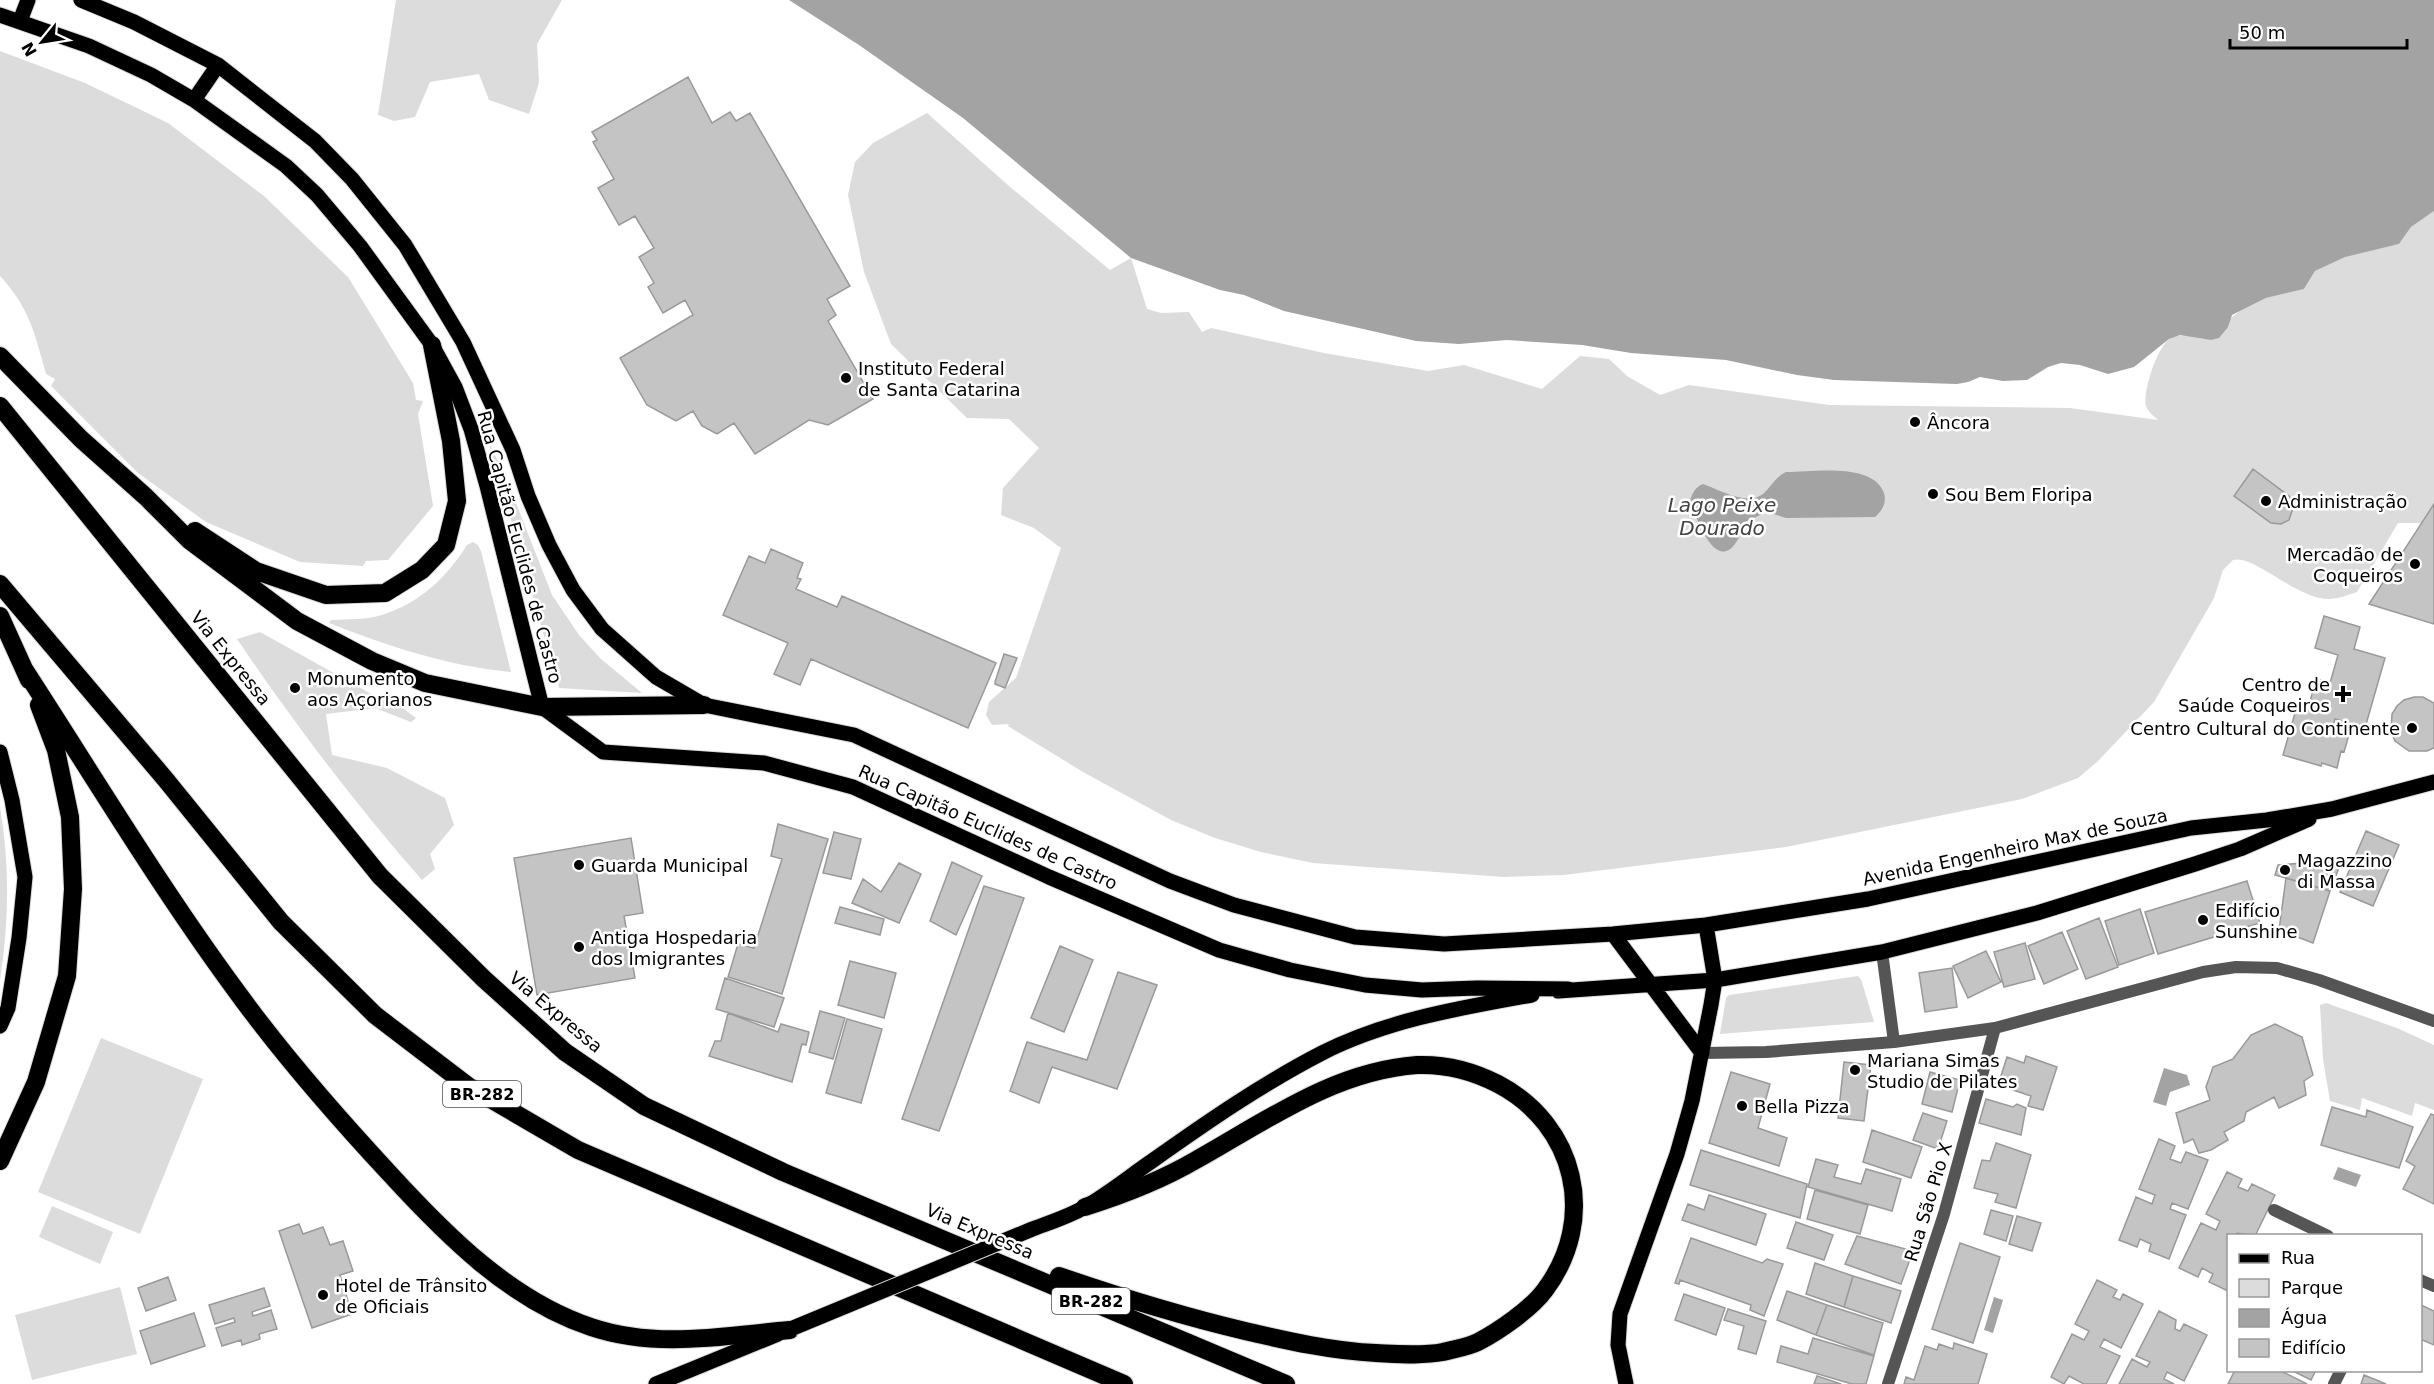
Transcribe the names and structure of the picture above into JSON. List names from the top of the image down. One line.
{"streets":{"highway":["Via Expressa","BR-282"],"main road":["Rua Capitão Euclides de Castro","Avenida Engenheiro Max de Souza"],"street":["Rua São Pio X"]},"crossings":[["Rua Capitão Euclides de Castro","Avenida Engenheiro Max de Souza"]],"water":["Lago Peixe Dourado"],"places":{"other":["Instituto Federal de Santa Catarina","Âncora","Sou Bem Floripa","Administração","Mercadão de Coqueiros","Monumento aos Açorianos","Centro Cultural do Continente","Guarda Municipal","Magazzino di Massa","Edifício Sunshine","Antiga Hospedaria dos Imigrantes","Mariana Simas Studio de Pilates","Bella Pizza","Hotel de Trânsito de Oficiais"],"health":["Centro de Saúde Coqueiros"]},"legend":["Rua","Parque","Água","Edifício"],"scale_bar":"50 m","north":"bottom left"}
